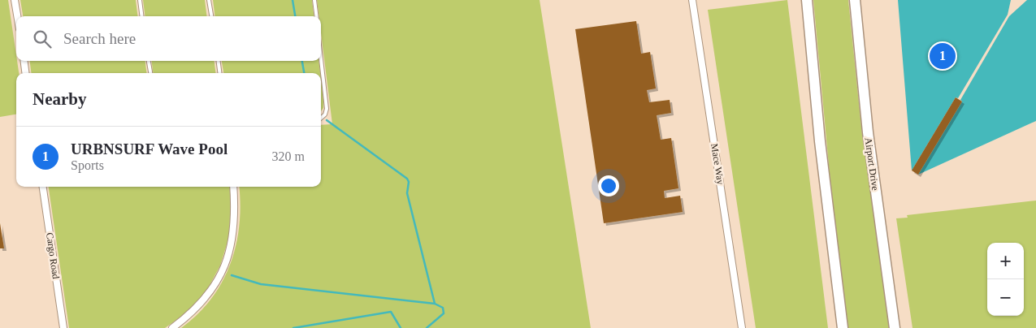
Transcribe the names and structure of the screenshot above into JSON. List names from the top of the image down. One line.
{"streets":{"main road":["Airport Drive"],"street":["Mace Way","Cargo Road"]},"page":{"search":"Search here","pins":"1","heading":"Nearby","list":[{"mark":"1","name":"URBNSURF Wave Pool","note":"Sports","value":"320 m"}],"map_buttons":["+","−"]}}
